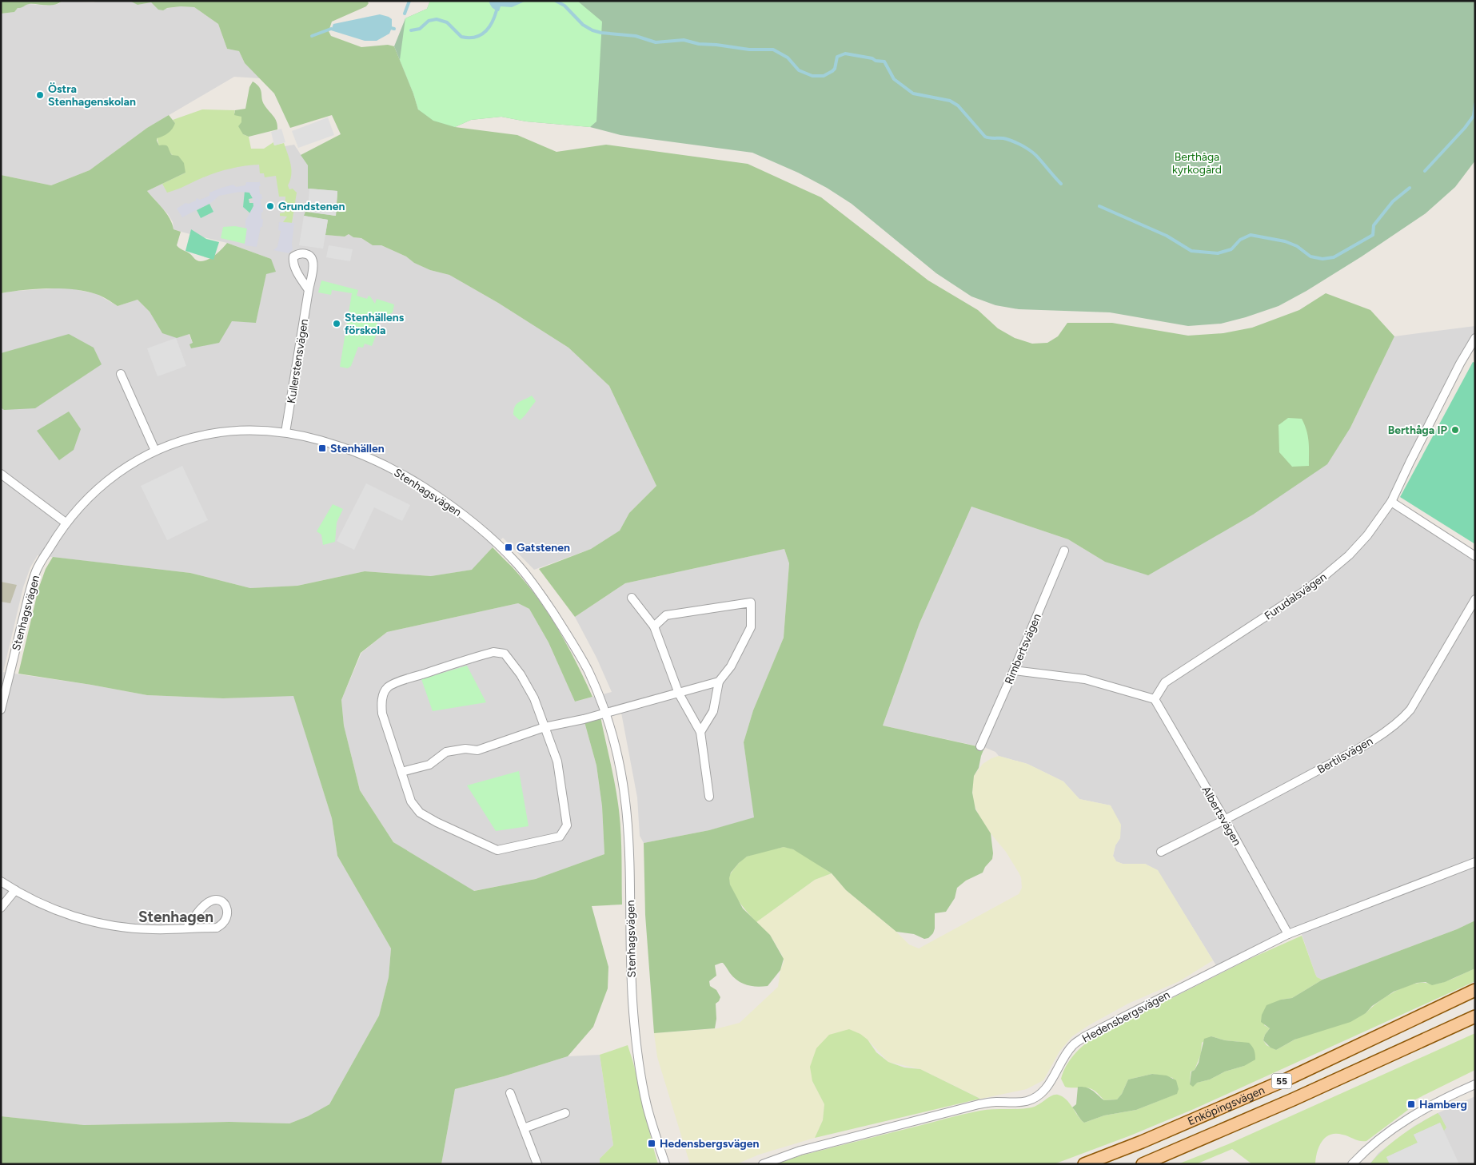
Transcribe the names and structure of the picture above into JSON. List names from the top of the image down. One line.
{"streets":{"main road":["55","Enköpingsvägen"],"street":["Kullerstensvägen","Stenhagsvägen","Furudalsvägen","Rimbertsvägen","Bertilsvägen","Albertsvägen","Hedensbergsvägen"]},"crossings":[["Kullerstensvägen","Stenhagsvägen"],["Furudalsvägen","Albertsvägen"],["Bertilsvägen","Albertsvägen"],["Albertsvägen","Hedensbergsvägen"]],"districts":["Stenhagen"],"parks":["Berthåga kyrkogård"],"places":{"other":["Östra Stenhagenskolan","Grundstenen","Stenhällens förskola","Berthåga IP"],"transit":["Stenhällen","Gatstenen","Hamberg","Hedensbergsvägen"]}}
